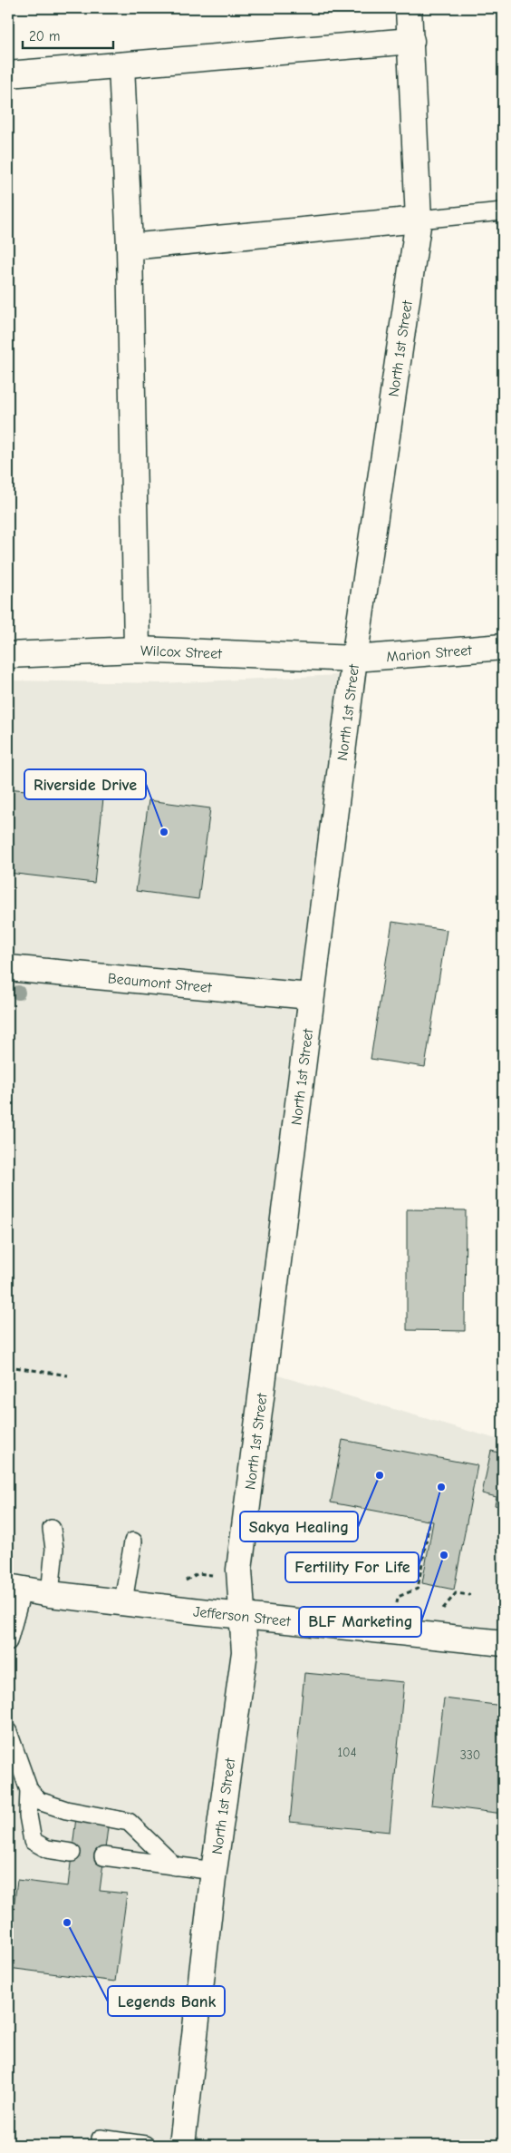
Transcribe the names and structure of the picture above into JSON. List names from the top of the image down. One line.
{"streets":{"street":["North 1st Street","Wilcox Street","Marion Street","Beaumont Street","Jefferson Street"]},"crossings":[["North 1st Street","Wilcox Street"],["North 1st Street","Marion Street"],["North 1st Street","Beaumont Street"],["North 1st Street","Jefferson Street"],["Wilcox Street","Marion Street"]],"places":["Riverside Drive","Sakya Healing","Fertility For Life","BLF Marketing","Legends Bank"],"house_numbers":["104","330"],"scale_bar":"20 m"}
